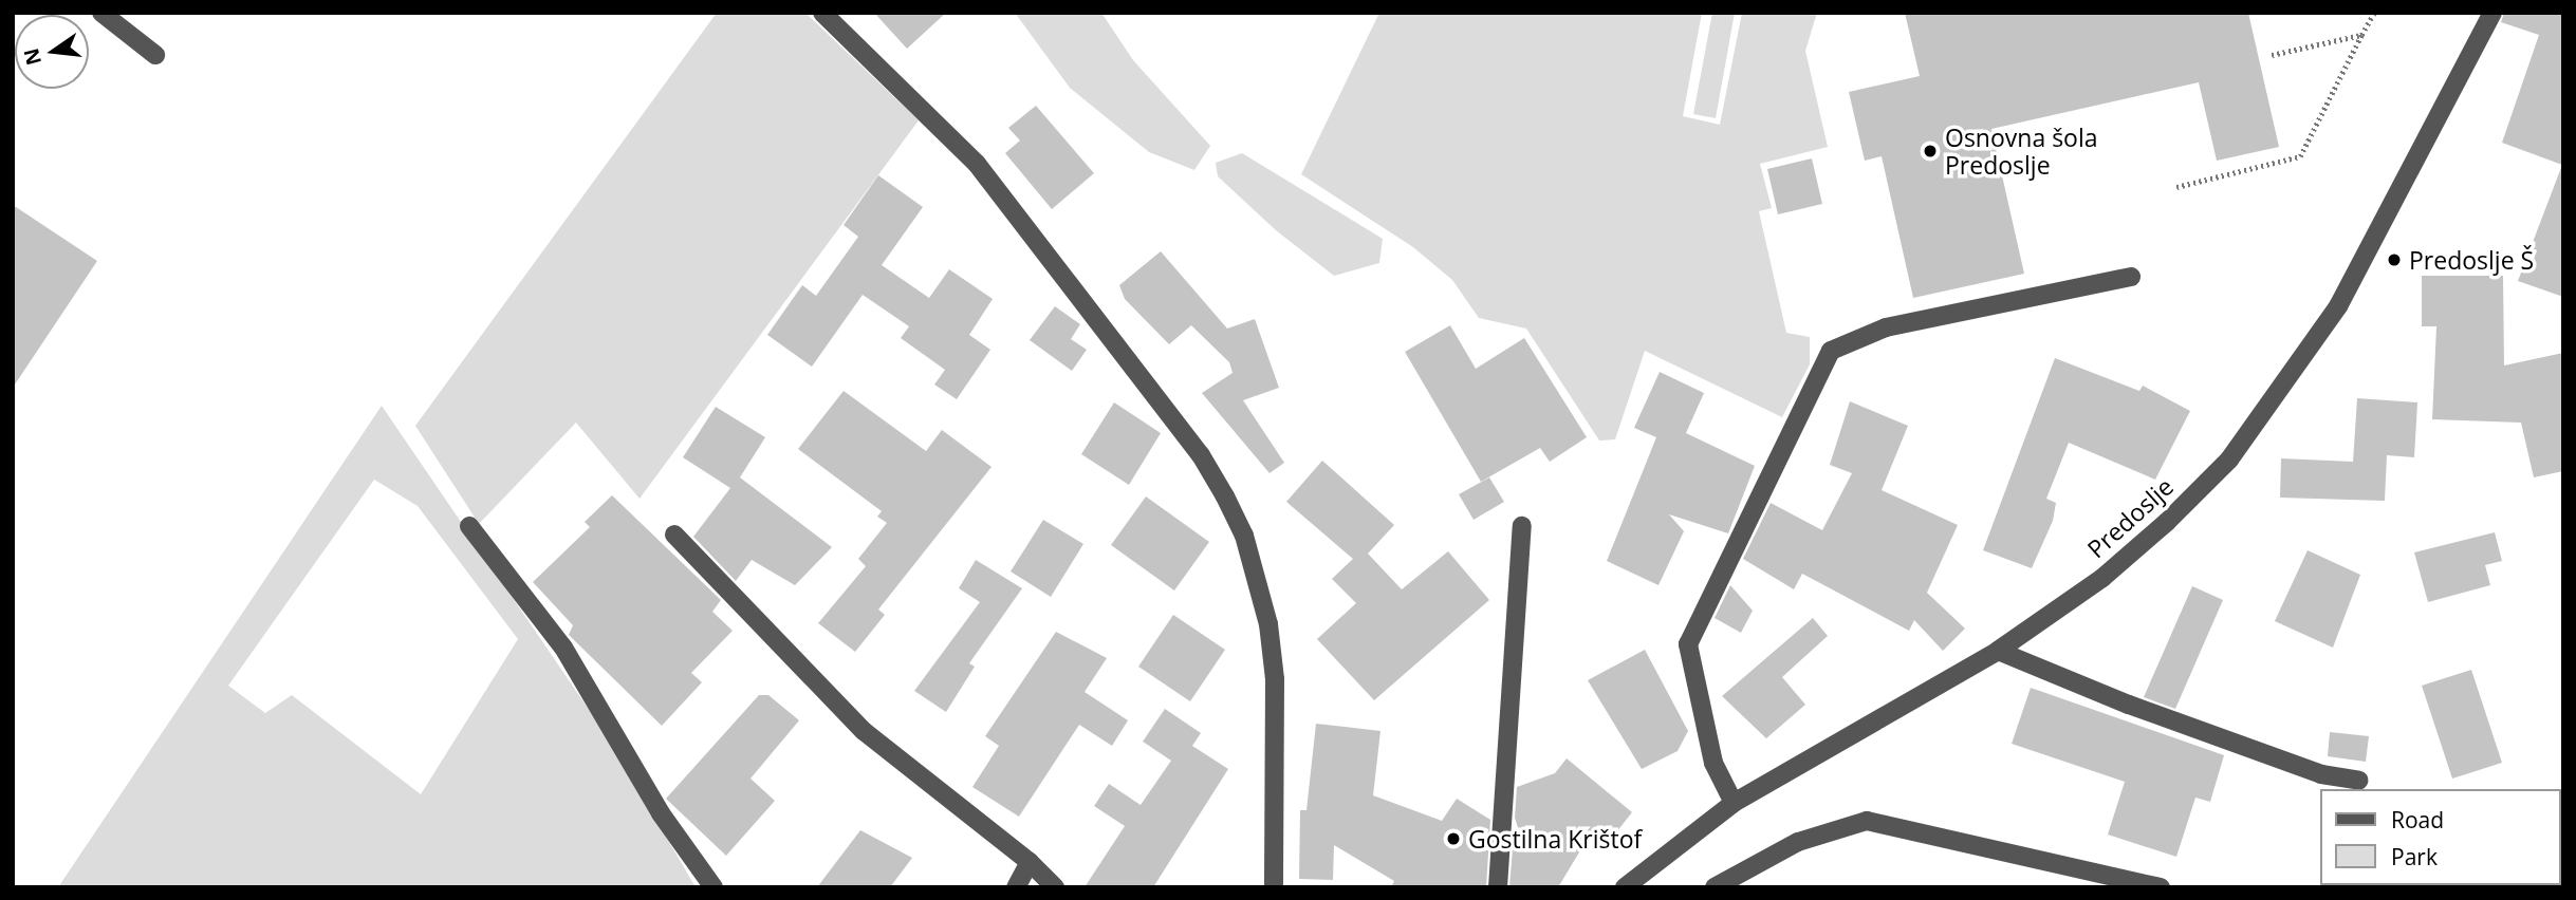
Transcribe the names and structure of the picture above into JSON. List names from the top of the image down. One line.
{"streets":{"street":["Predoslje"]},"places":["Osnovna šola Predoslje","Predoslje Š","Gostilna Krištof"],"legend":["Road","Park"],"north":"left"}
